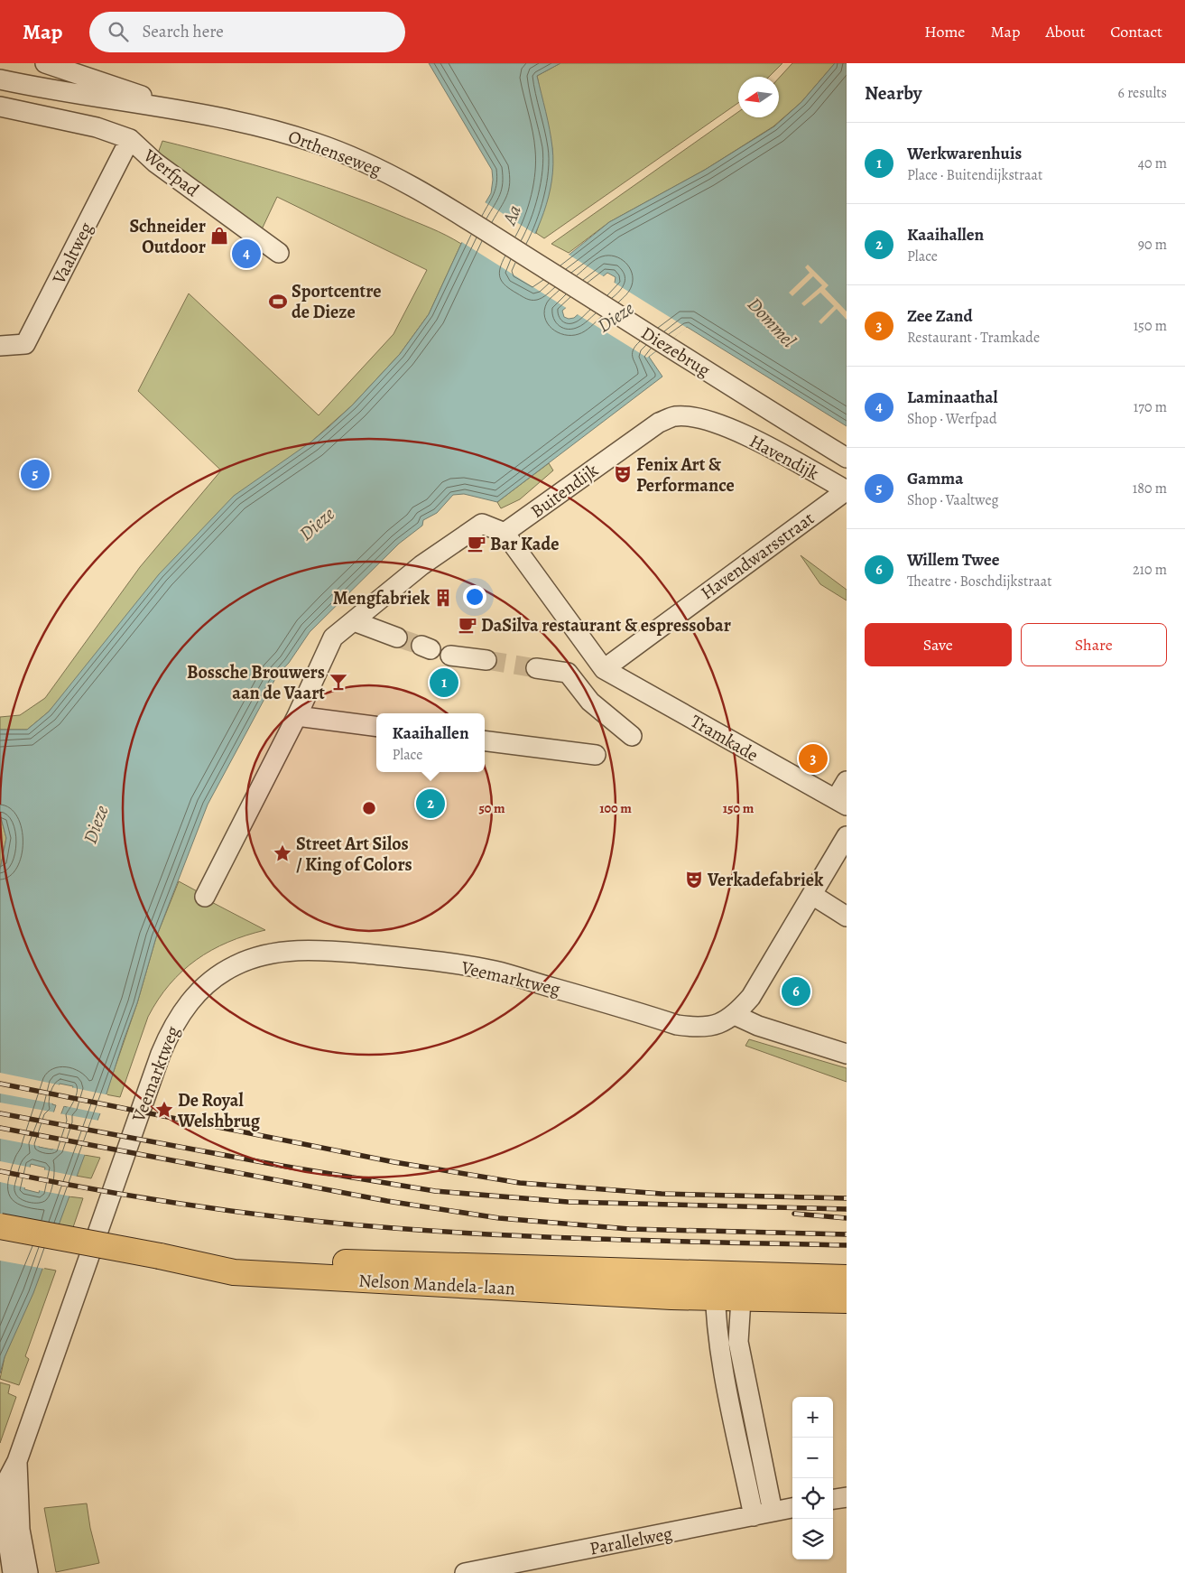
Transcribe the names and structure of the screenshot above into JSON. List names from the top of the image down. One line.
{"streets":{"main road":["Nelson Mandela-laan"],"street":["Orthenseweg","Werfpad","Vaaltweg","Diezebrug","Havendijk","Buitendijk","Havendwarsstraat","Tramkade","Veemarktweg","Parallelweg"]},"crossings":[["Orthenseweg","Diezebrug"],["Werfpad","Vaaltweg"],["Havendijk","Buitendijk"],["Havendijk","Havendwarsstraat"],["Havendwarsstraat","Tramkade"]],"water":["Aa","Dieze","Dommel"],"places":{"shop":["Schneider Outdoor"],"sports":["Sportcentre de Dieze"],"theatre":["Fenix Art & Performance","Verkadefabriek"],"cafe":["Bar Kade","DaSilva restaurant & espressobar"],"building":["Mengfabriek"],"bar":["Bossche Brouwers aan de Vaart"],"place":["Street Art Silos / King of Colors","De Royal Welshbrug"]},"north":"left","page":{"header":"Map","search":"Search here","nav":["Home","Map","About","Contact"],"heading":["Nearby","6 results"],"list":[{"mark":"1","name":"Werkwarenhuis","note":"Place · Buitendijkstraat","value":"40 m"},{"mark":"2","name":"Kaaihallen","note":"Place","value":"90 m"},{"mark":"3","name":"Zee Zand","note":"Restaurant · Tramkade","value":"150 m"},{"mark":"4","name":"Laminaathal","note":"Shop · Werfpad","value":"170 m"},{"mark":"5","name":"Gamma","note":"Shop · Vaaltweg","value":"180 m"},{"mark":"6","name":"Willem Twee","note":"Theatre · Boschdijkstraat","value":"210 m"}],"pins":["4","5","1","3","2","6"],"buttons":["Save","Share"],"popup":["Kaaihallen","Place"],"map_buttons":["+","−"]},"rings":["50 m","100 m","150 m"]}
